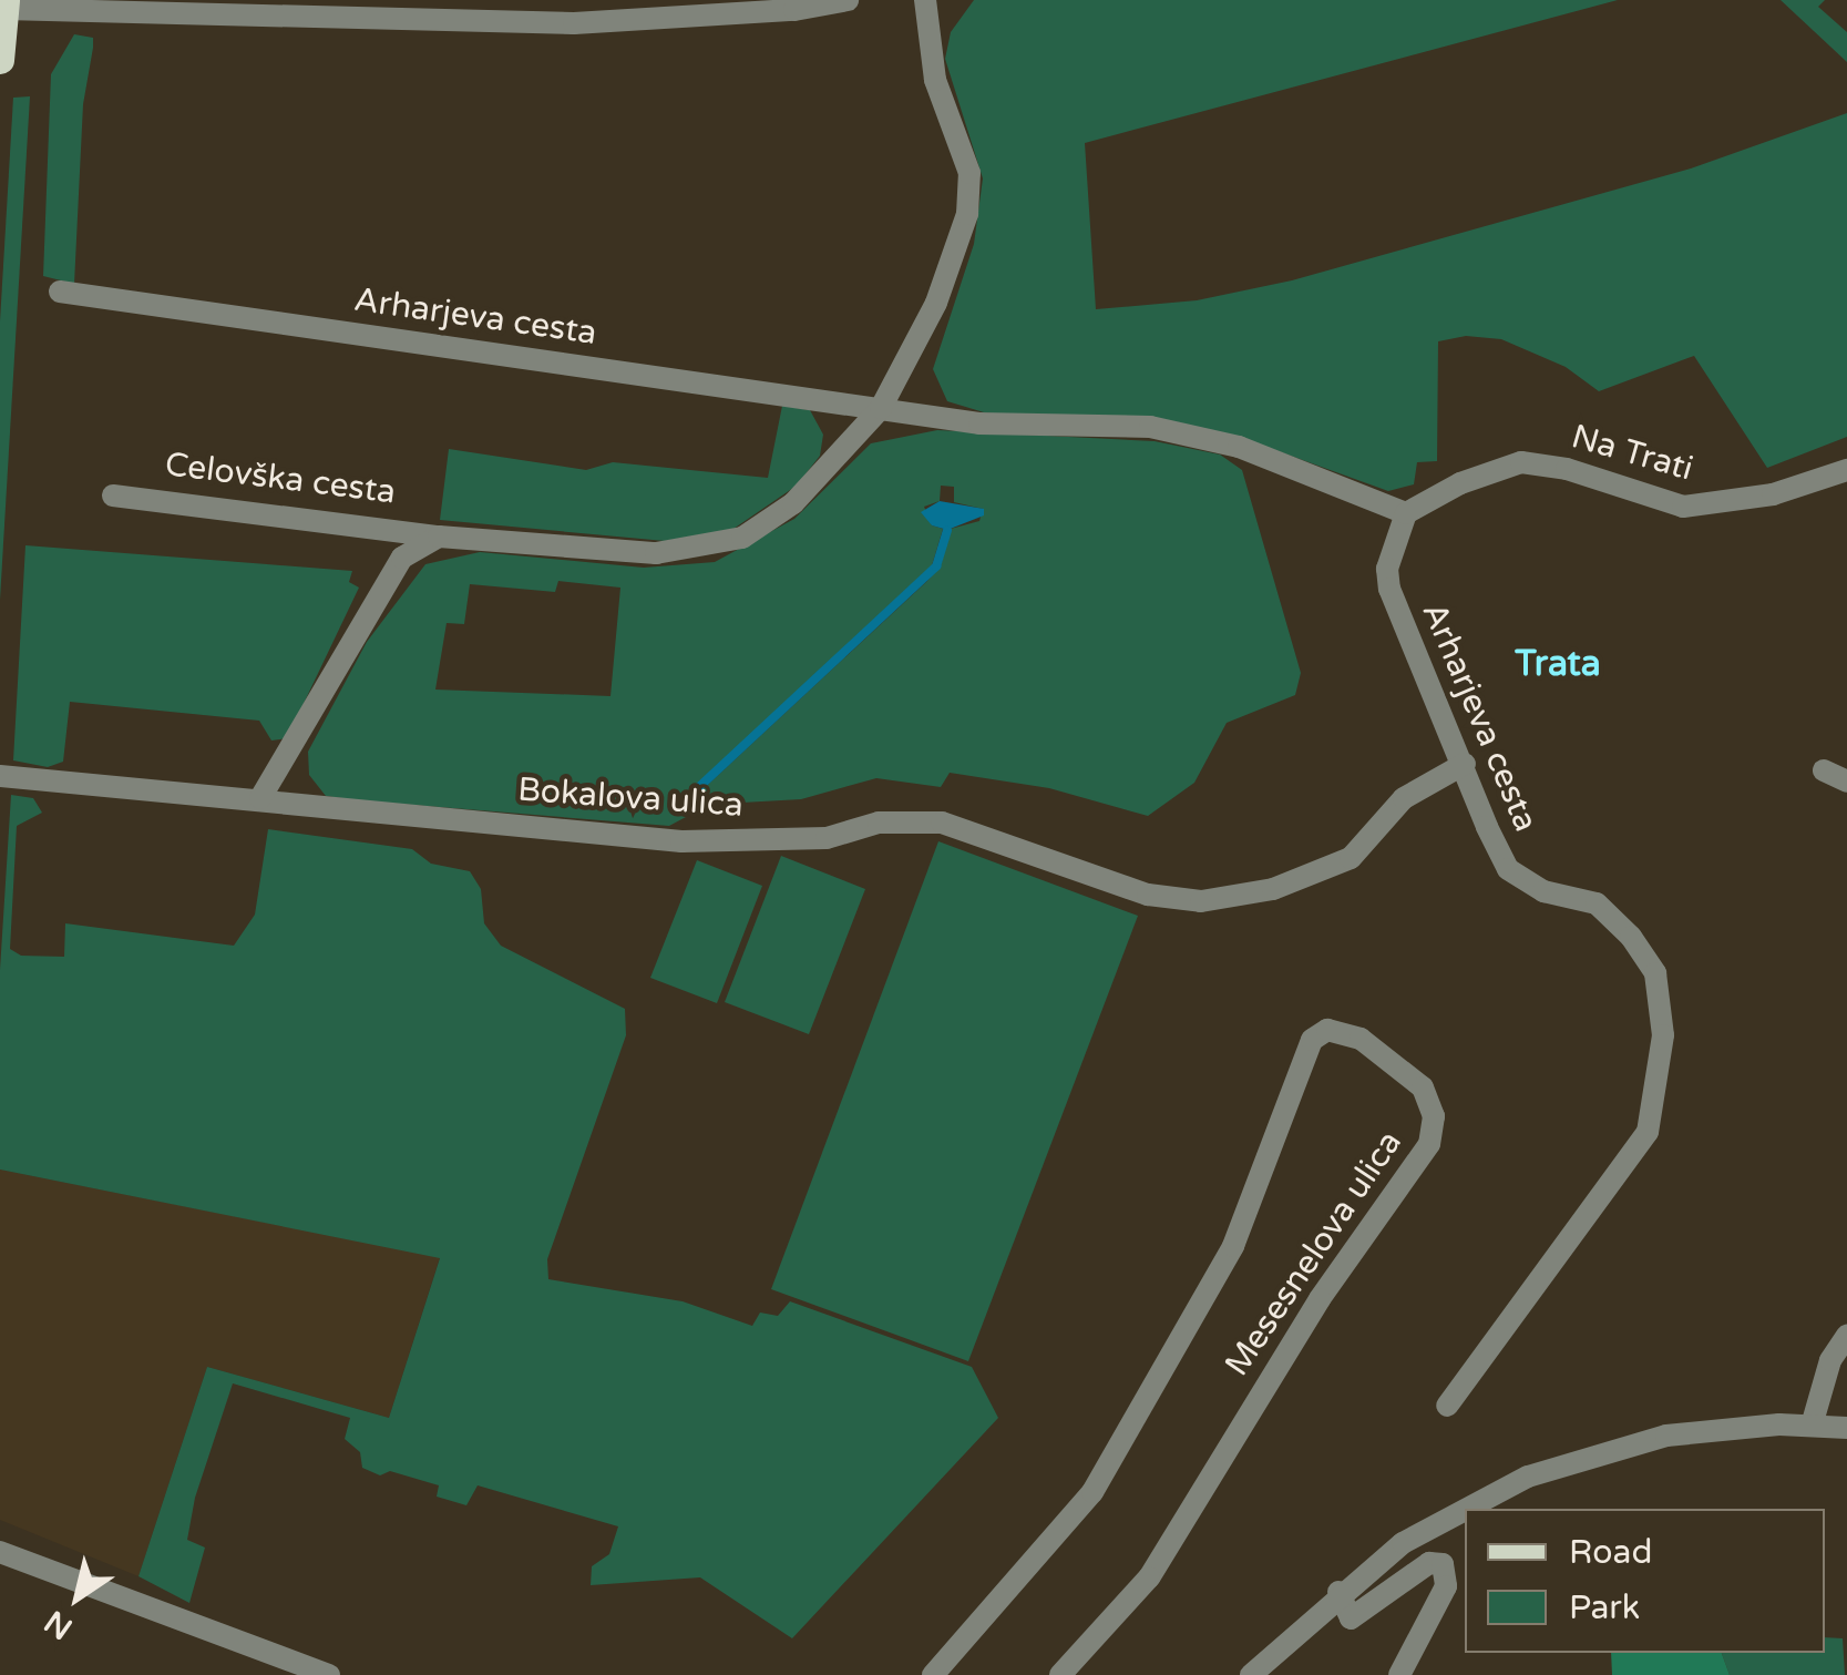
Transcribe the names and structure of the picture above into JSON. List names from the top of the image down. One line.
{"streets":{"street":["Arharjeva cesta","Na Trati","Celovška cesta","Bokalova ulica","Mesesnelova ulica"]},"crossings":[["Arharjeva cesta","Na Trati"],["Arharjeva cesta","Celovška cesta"],["Arharjeva cesta","Bokalova ulica"]],"districts":["Trata"],"legend":["Road","Park"],"north":"bottom left"}
